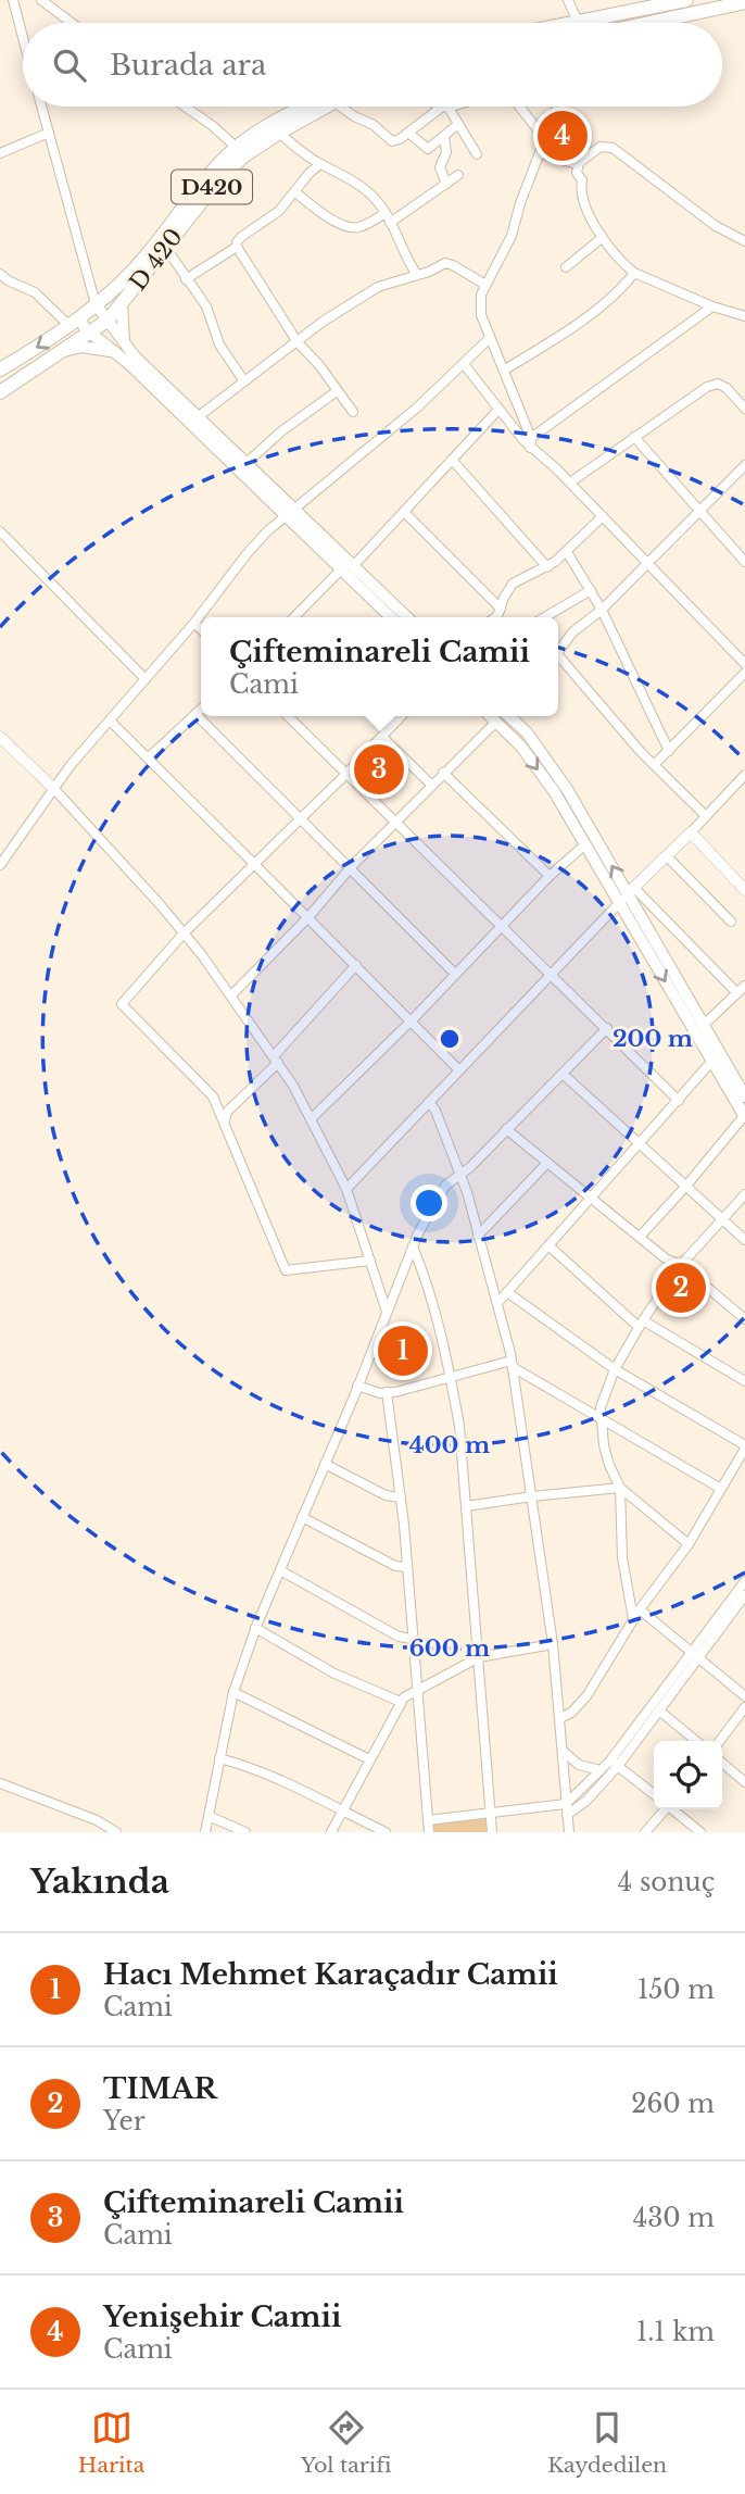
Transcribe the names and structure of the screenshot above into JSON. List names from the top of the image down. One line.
{"streets":{"highway":["D420","D 420"]},"crossings":[["D420","D 420"]],"page":{"search":"Burada ara","pins":["4","3","2","1"],"popup":["Çifteminareli Camii","Cami"],"heading":["Yakında","4 sonuç"],"list":[{"mark":"1","name":"Hacı Mehmet Karaçadır Camii","note":"Cami","value":"150 m"},{"mark":"2","name":"TIMAR","note":"Yer","value":"260 m"},{"mark":"3","name":"Çifteminareli Camii","note":"Cami","value":"430 m"},{"mark":"4","name":"Yenişehir Camii","note":"Cami","value":"1.1 km"}],"nav":["Harita","Yol tarifi","Kaydedilen"]},"rings":["200 m","400 m","600 m"]}
